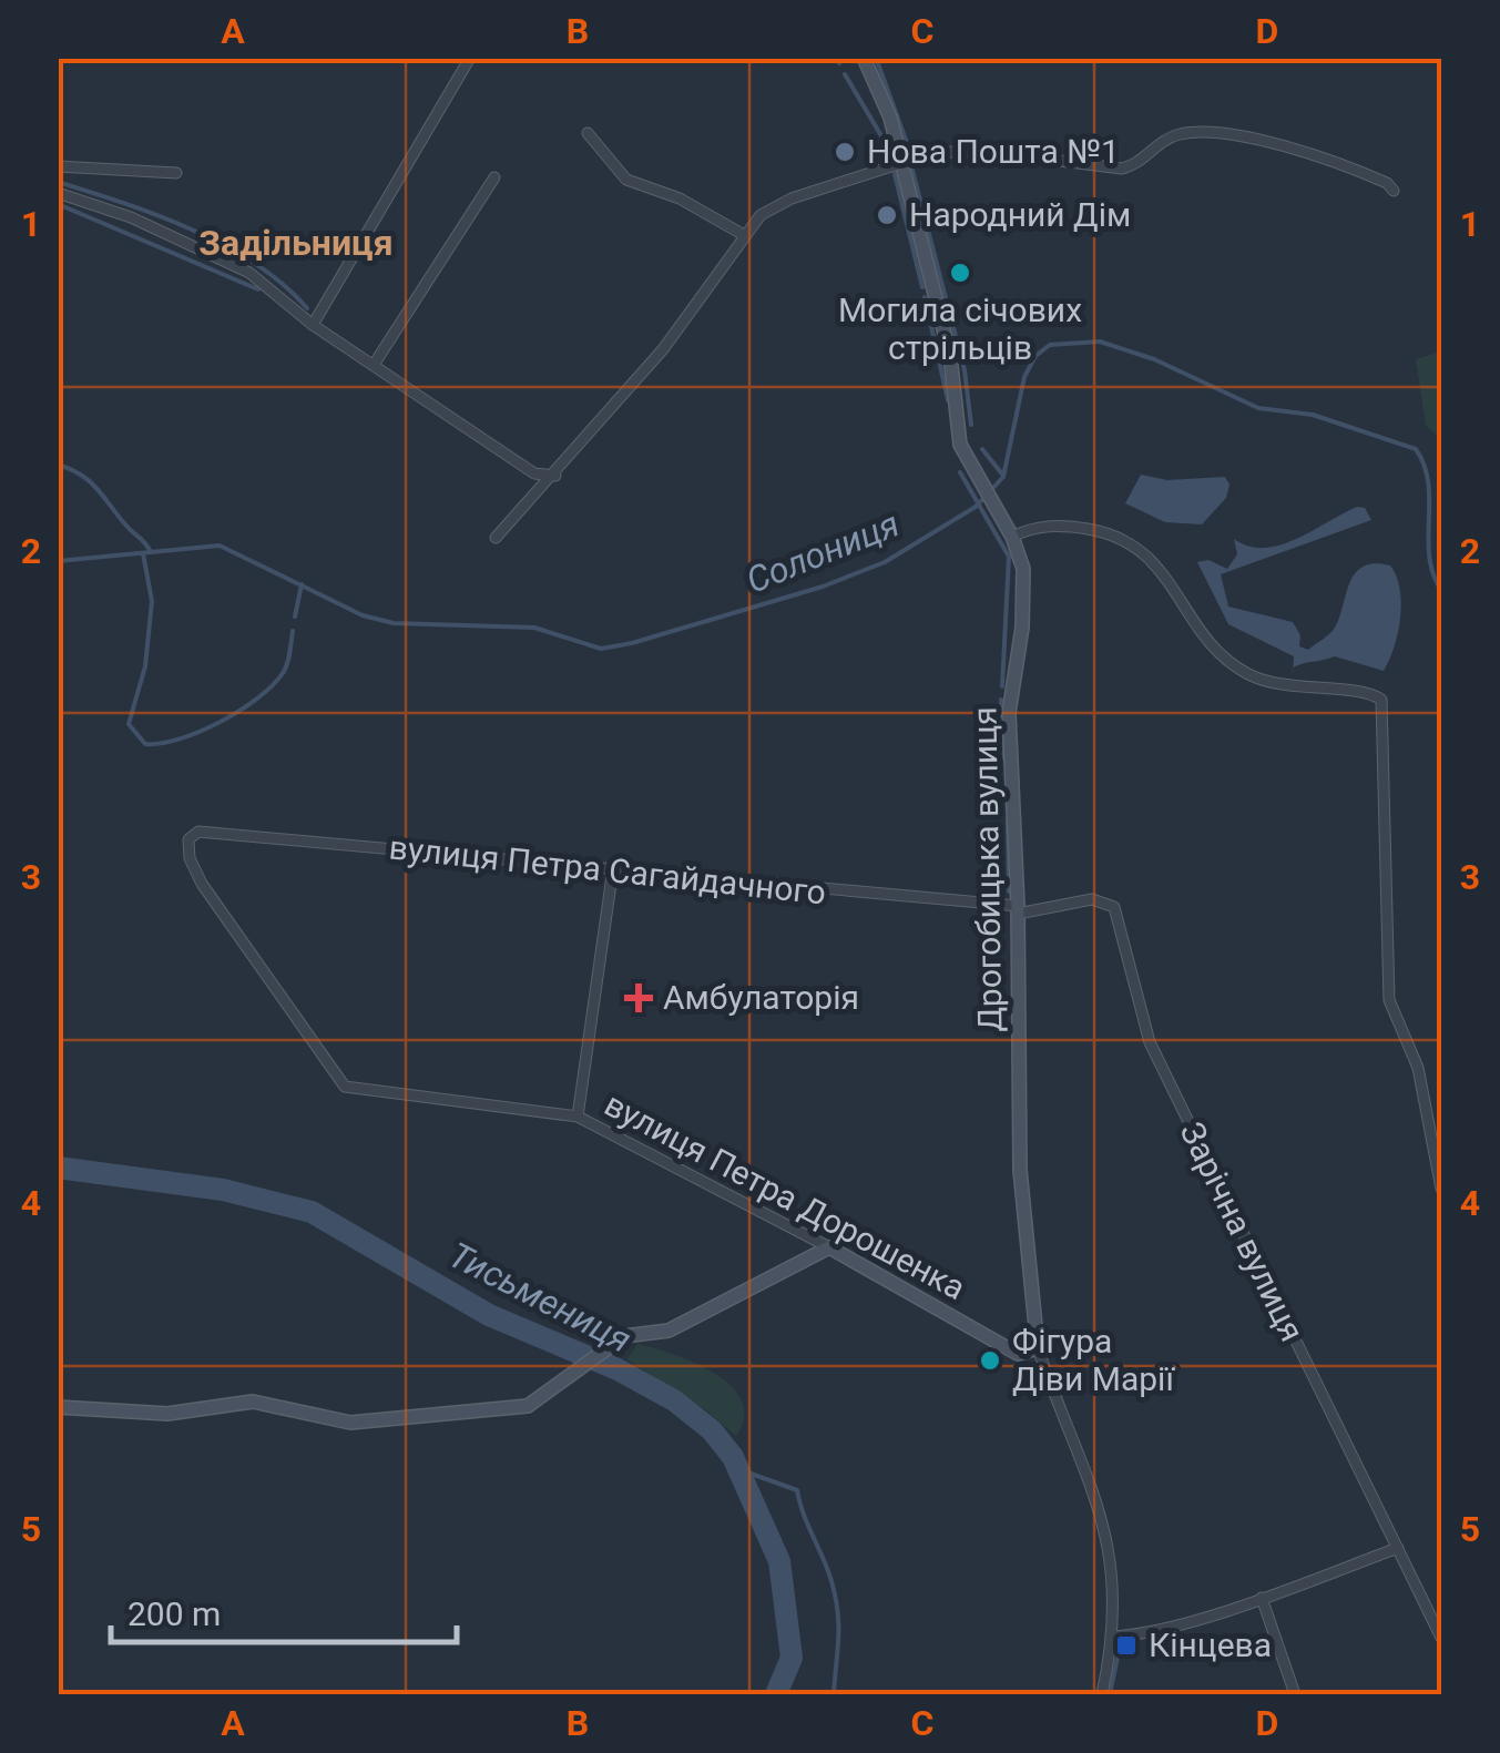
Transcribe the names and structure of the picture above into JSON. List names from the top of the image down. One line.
{"streets":{"street":["Дрогобицька вулиця","вулиця Петра Сагайдачного","вулиця Петра Дорошенка","Зарічна вулиця"]},"crossings":[["Дрогобицька вулиця","вулиця Петра Сагайдачного"],["Дрогобицька вулиця","вулиця Петра Дорошенка"],["Дрогобицька вулиця","Зарічна вулиця"],["вулиця Петра Сагайдачного","вулиця Петра Дорошенка"],["вулиця Петра Сагайдачного","Зарічна вулиця"]],"districts":["Задільниця"],"water":["Солониця","Тисьмениця"],"places":{"other":["Нова Пошта №1","Народний Дім","Могила січових стрільців","Фігура Діви Марії"],"health":["Амбулаторія"],"transit":["Кінцева"]},"scale_bar":"200 m","grid":{"columns":["A","B","C","D"],"rows":["1","2","3","4","5"]}}
